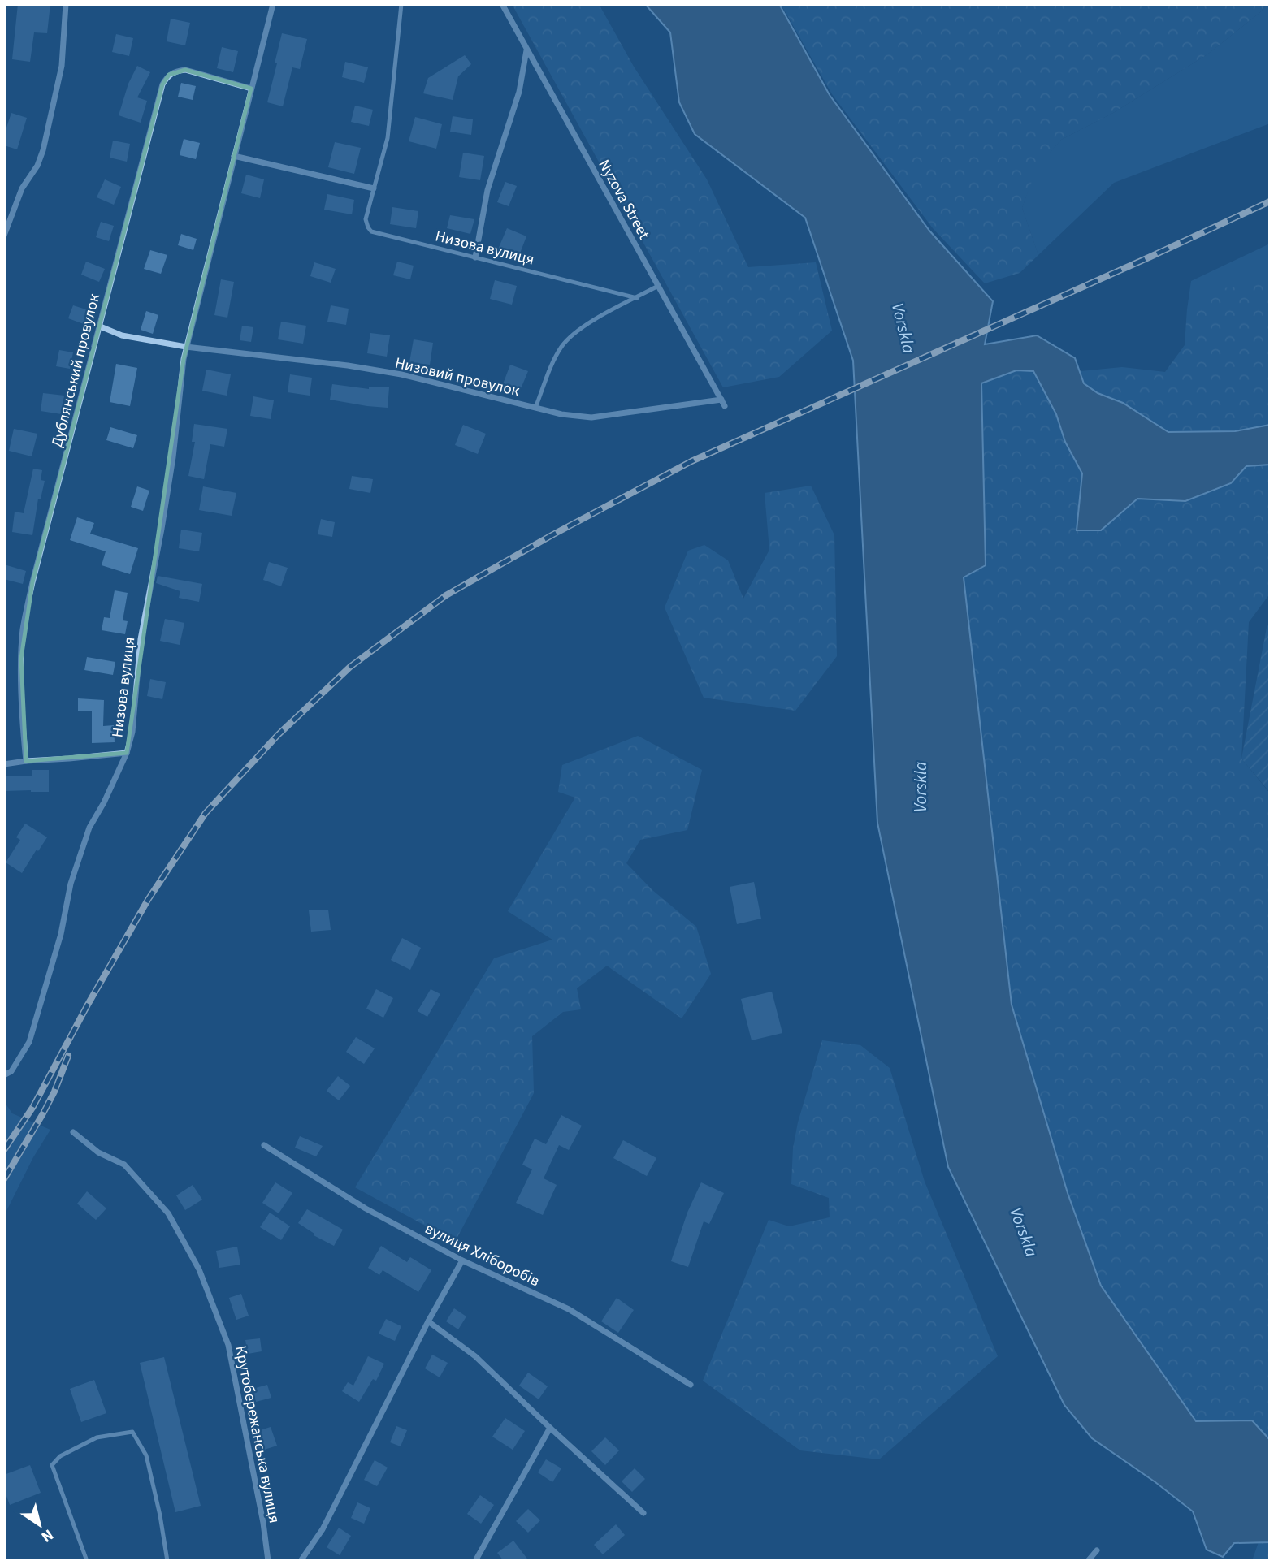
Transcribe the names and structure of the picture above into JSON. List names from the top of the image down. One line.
{"streets":{"street":["Nyzova Street","Низова вулиця","Дублянський провулок","Низовий провулок","вулиця Хліборобів","Крутобережанська вулиця"]},"crossings":[["Nyzova Street","Низовий провулок"],["Низова вулиця","Дублянський провулок"],["Низова вулиця","Низовий провулок"]],"water":["Vorskla"],"north":"bottom right"}
